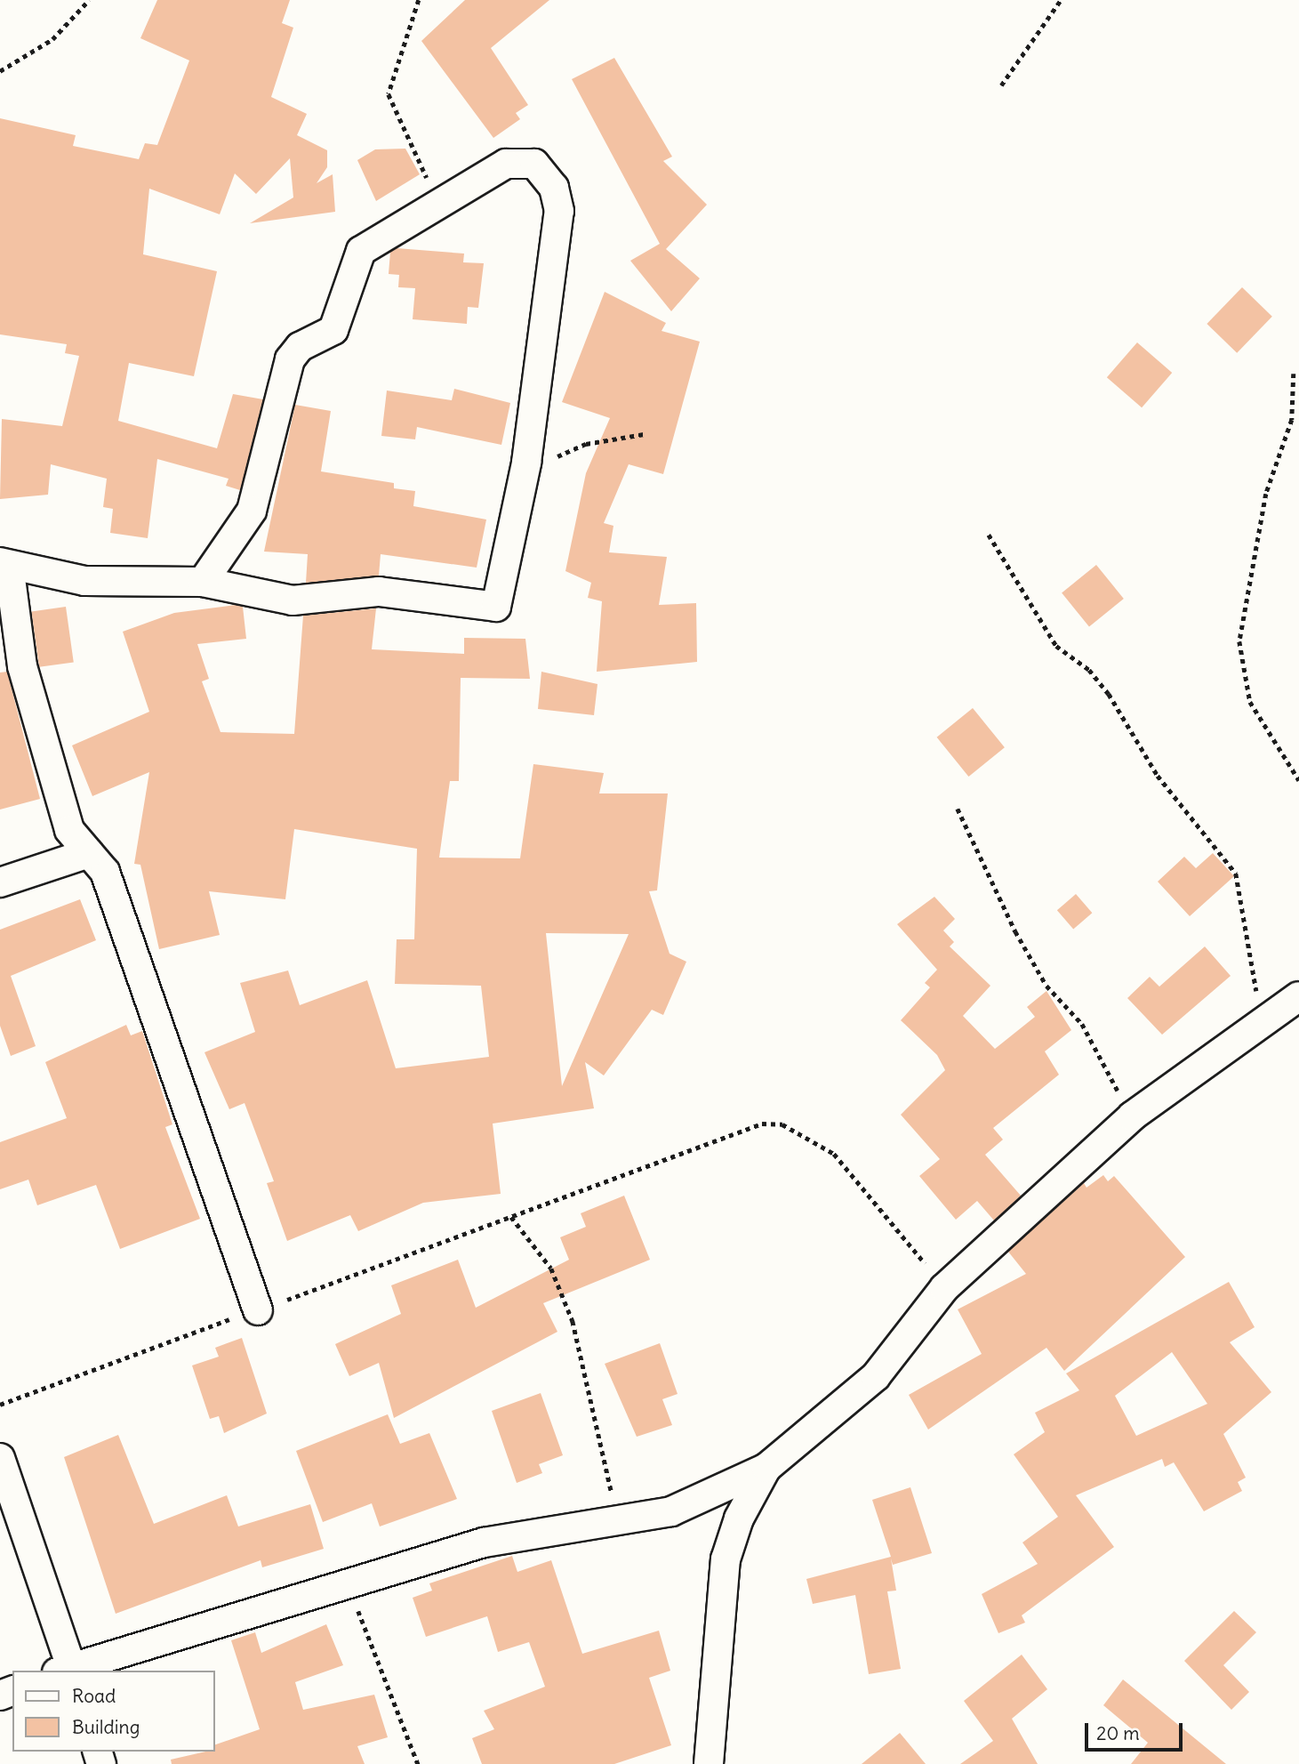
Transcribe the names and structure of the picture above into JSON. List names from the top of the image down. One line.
{"legend":["Road","Building"],"scale_bar":"20 m"}
